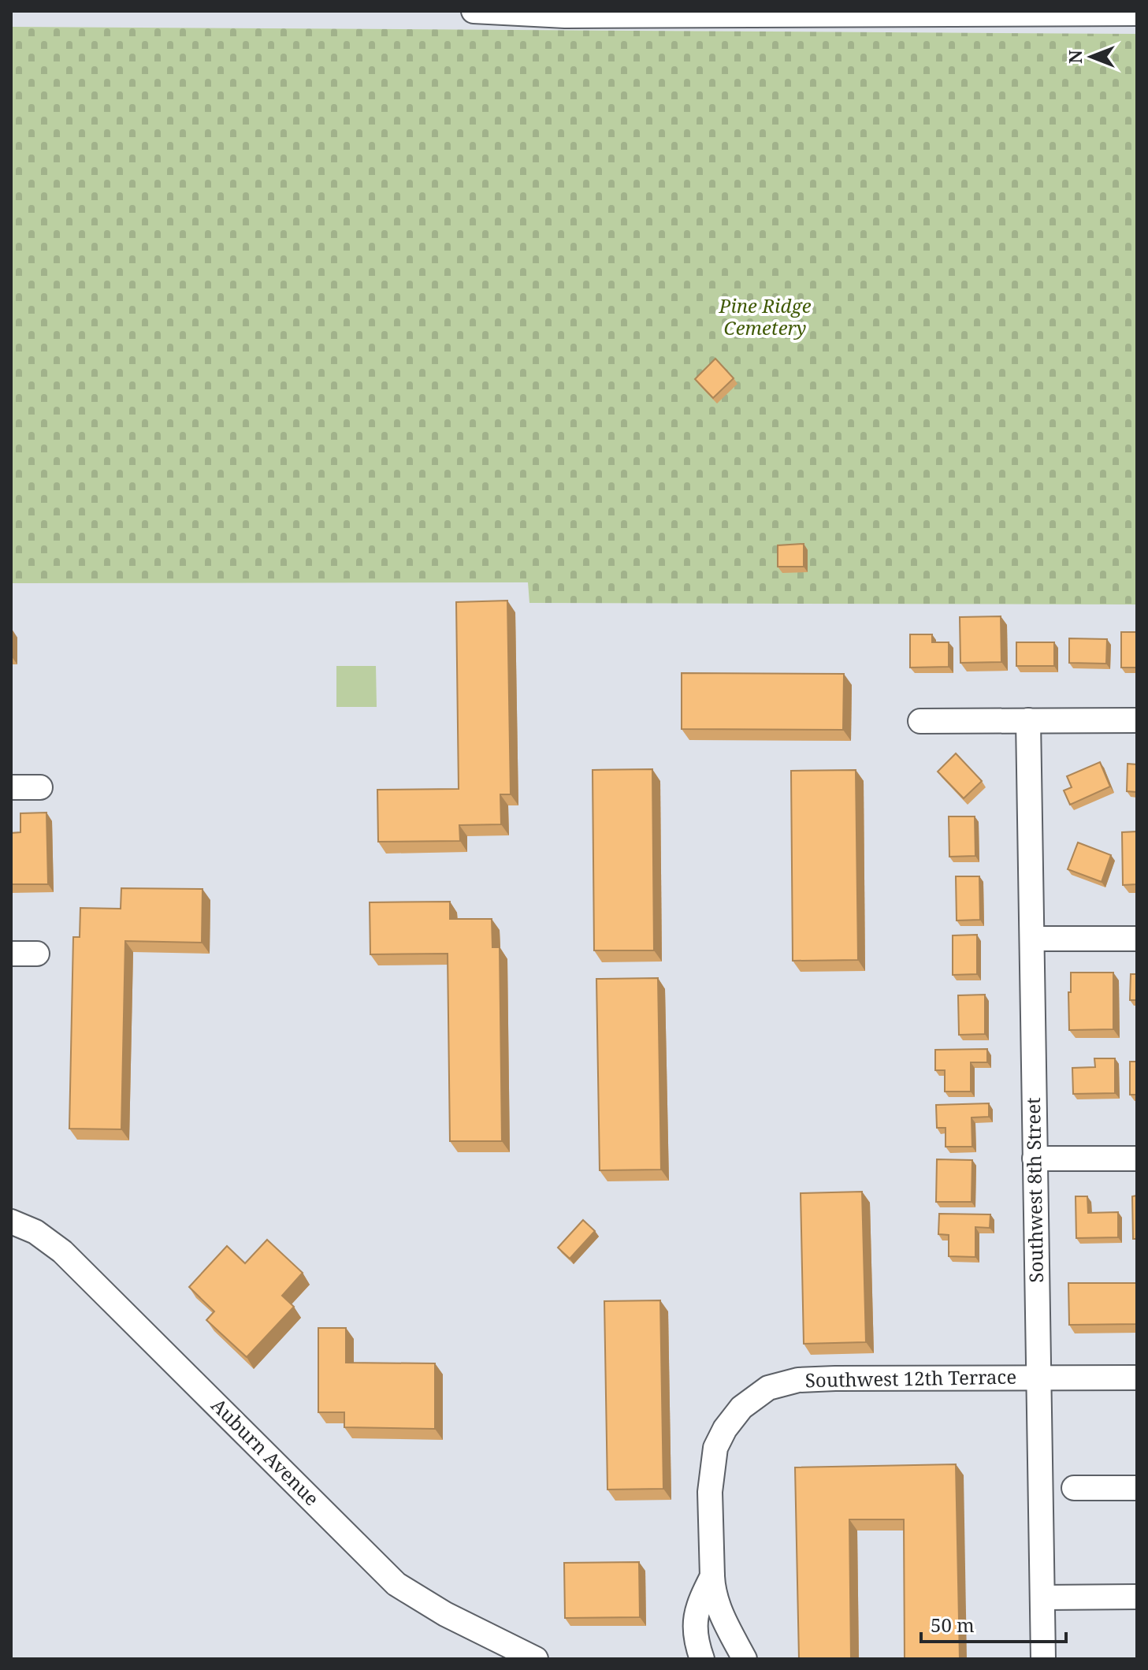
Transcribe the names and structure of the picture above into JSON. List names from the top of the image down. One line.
{"streets":{"street":["Southwest 8th Street","Southwest 12th Terrace","Auburn Avenue"]},"crossings":[["Southwest 8th Street","Southwest 12th Terrace"]],"parks":["Pine Ridge Cemetery"],"scale_bar":"50 m","north":"left"}
